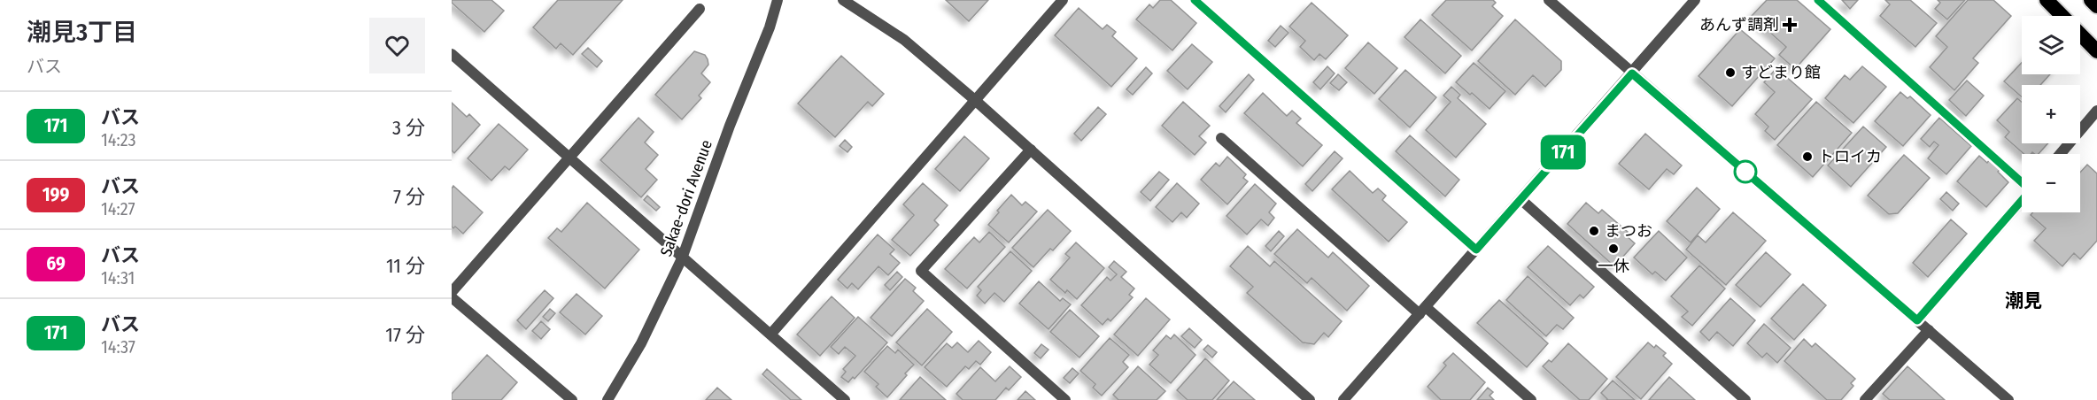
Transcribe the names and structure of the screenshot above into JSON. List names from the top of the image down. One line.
{"streets":{"street":["Sakae-dori Avenue"]},"districts":["潮見"],"places":{"health":["あんず調剤"],"other":["すどまり館","トロイカ","まつお","一休"]},"lines":["bus line 171"],"page":{"heading":["潮見3丁目","バス"],"on_map":"171","map_buttons":["+","−"],"list":[{"mark":"171","name":"バス","note":"14:23","value":"3 分"},{"mark":"199","name":"バス","note":"14:27","value":"7 分"},{"mark":"69","name":"バス","note":"14:31","value":"11 分"},{"mark":"171","name":"バス","note":"14:37","value":"17 分"}]}}
